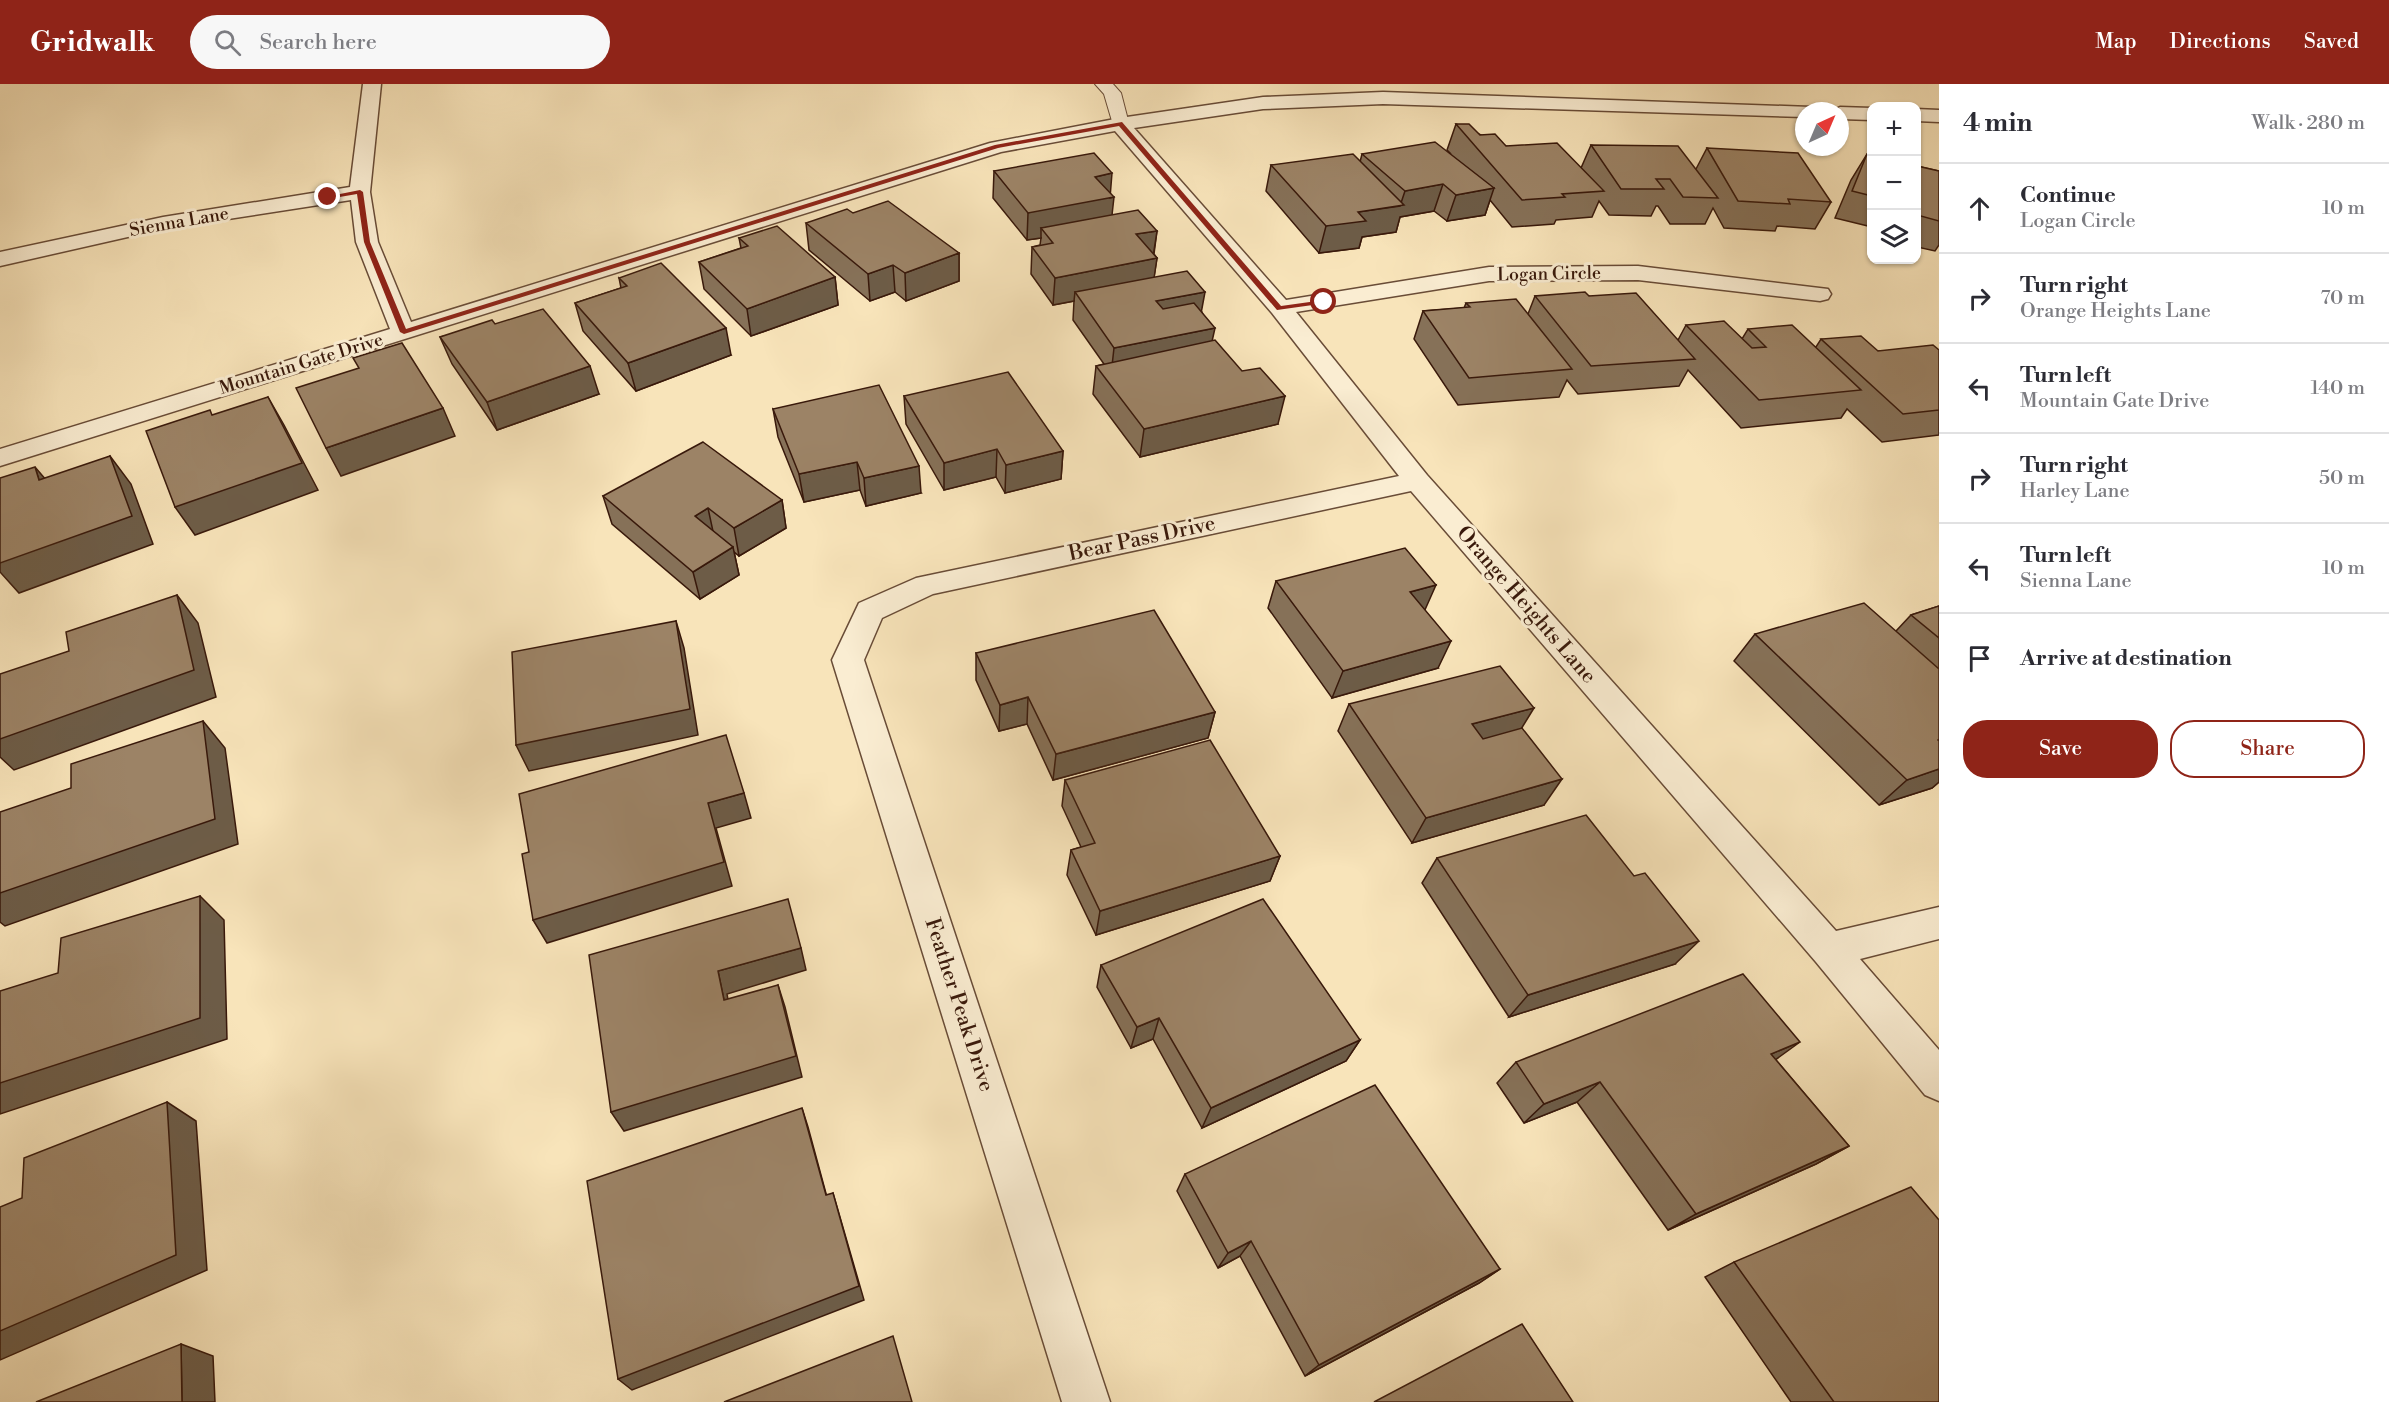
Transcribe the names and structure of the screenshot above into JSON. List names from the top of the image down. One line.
{"streets":{"street":["Sienna Lane","Logan Circle","Mountain Gate Drive","Bear Pass Drive","Orange Heights Lane","Feather Peak Drive"]},"crossings":[["Logan Circle","Orange Heights Lane"],["Mountain Gate Drive","Orange Heights Lane"],["Bear Pass Drive","Orange Heights Lane"],["Bear Pass Drive","Feather Peak Drive"]],"north":"top right","page":{"header":"Gridwalk","search":"Search here","nav":["Map","Directions","Saved"],"heading":["4 min","Walk · 280 m"],"map_buttons":["+","−"],"list":[["Continue","Logan Circle","10 m"],["Turn right","Orange Heights Lane","70 m"],["Turn left","Mountain Gate Drive","140 m"],["Turn right","Harley Lane","50 m"],["Turn left","Sienna Lane","10 m"],"Arrive at destination"],"buttons":["Save","Share"]}}
